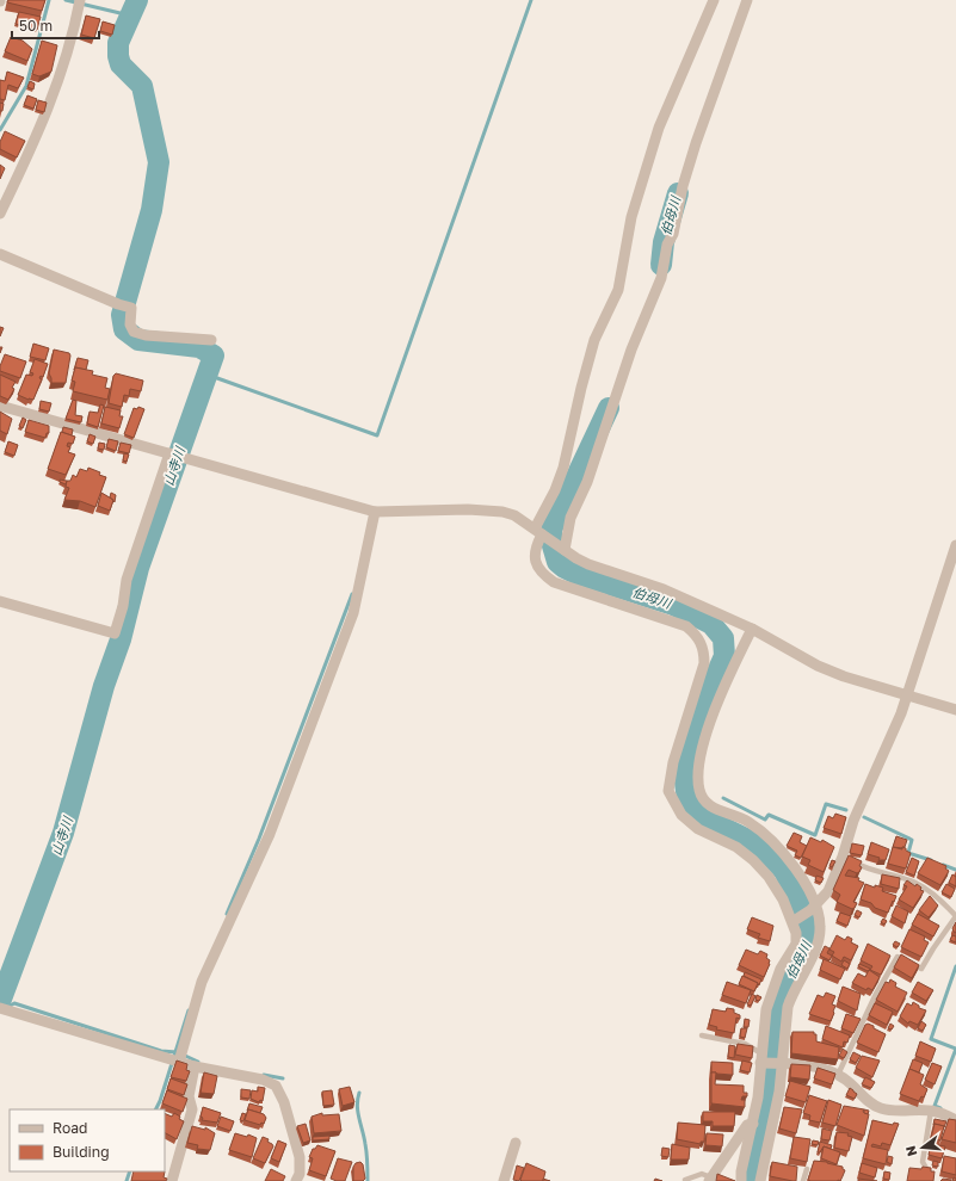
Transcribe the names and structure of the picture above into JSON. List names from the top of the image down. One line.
{"water":["伯母川","山寺川"],"legend":["Road","Building"],"scale_bar":"50 m","north":"left"}
